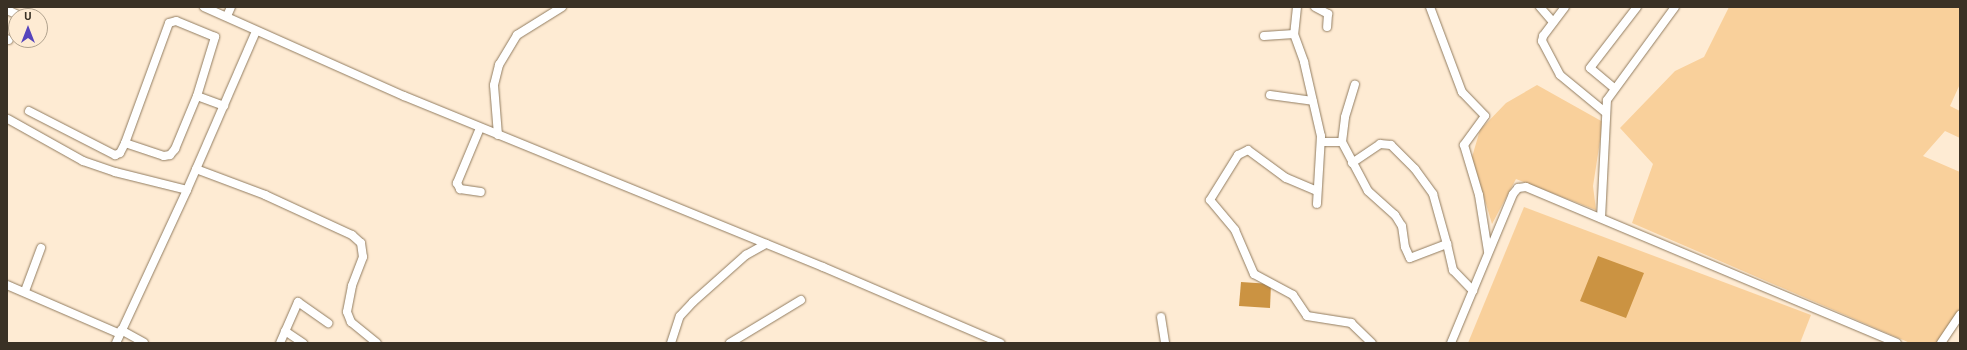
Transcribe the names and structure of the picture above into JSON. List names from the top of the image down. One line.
{"north":"top"}
